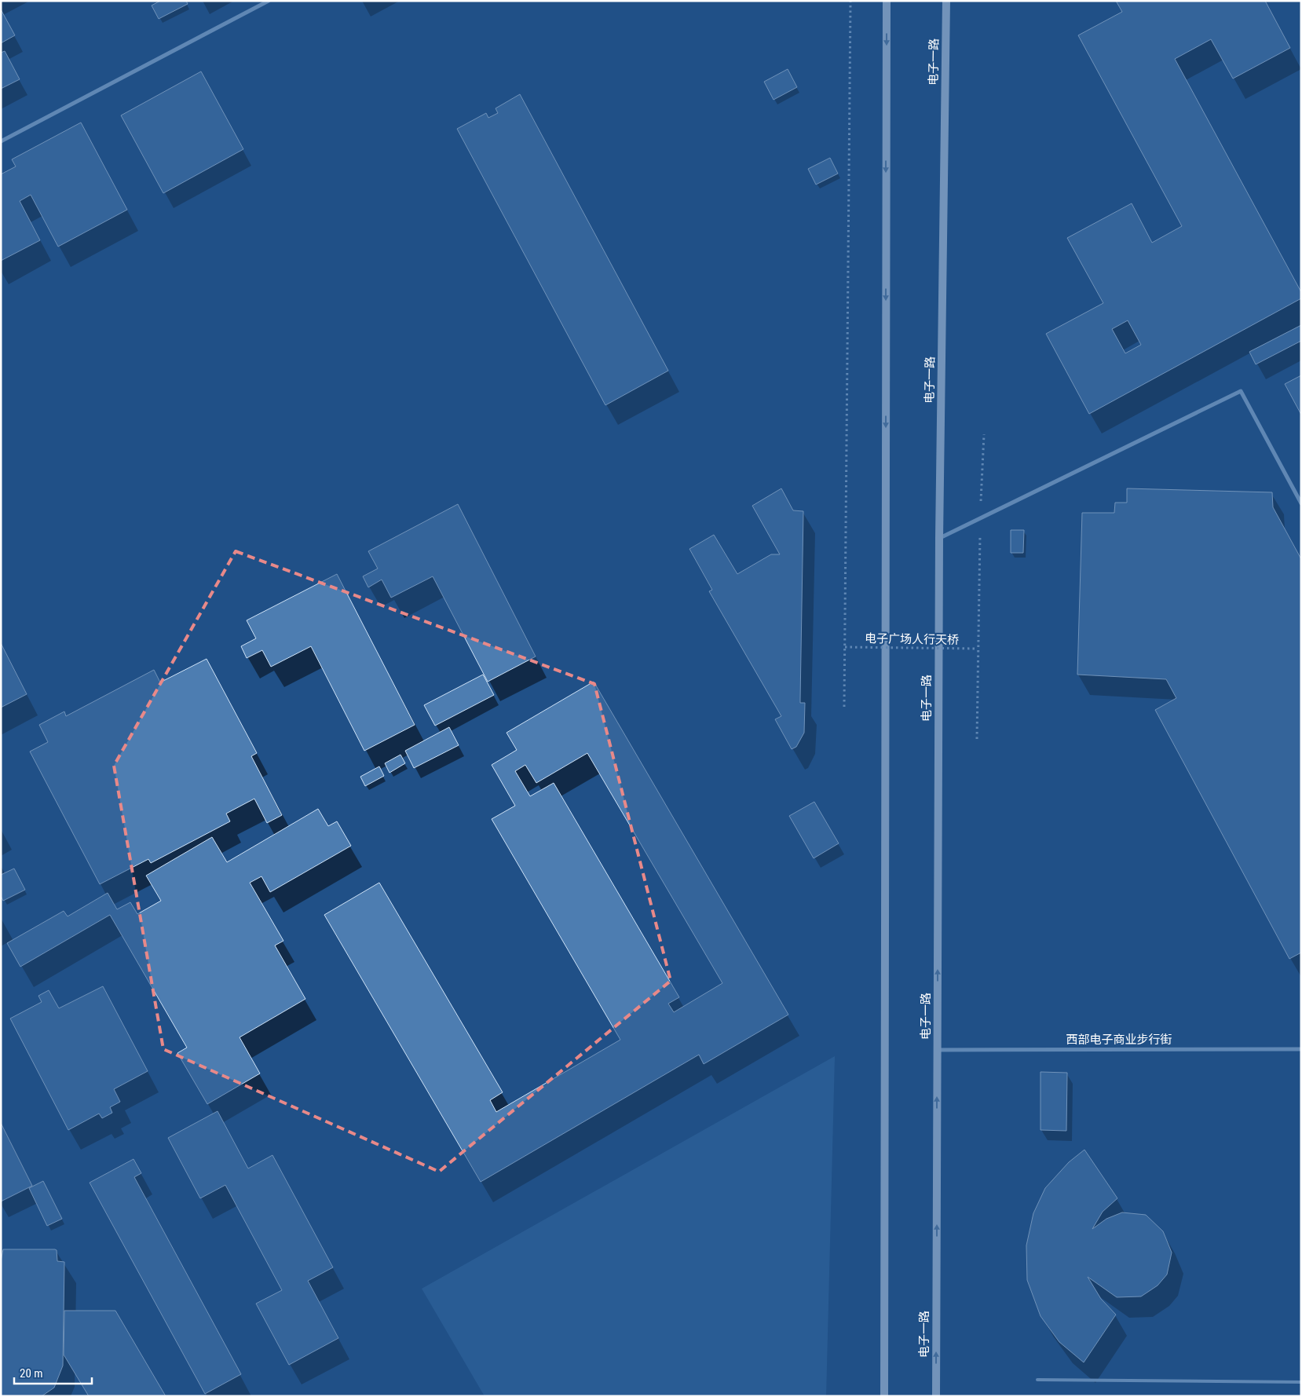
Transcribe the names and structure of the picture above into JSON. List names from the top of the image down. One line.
{"streets":{"main road":["电子一路"],"street":["西部电子商业步行街"],"path":["电子广场人行天桥"]},"crossings":[["电子一路","西部电子商业步行街"]],"scale_bar":"20 m"}
